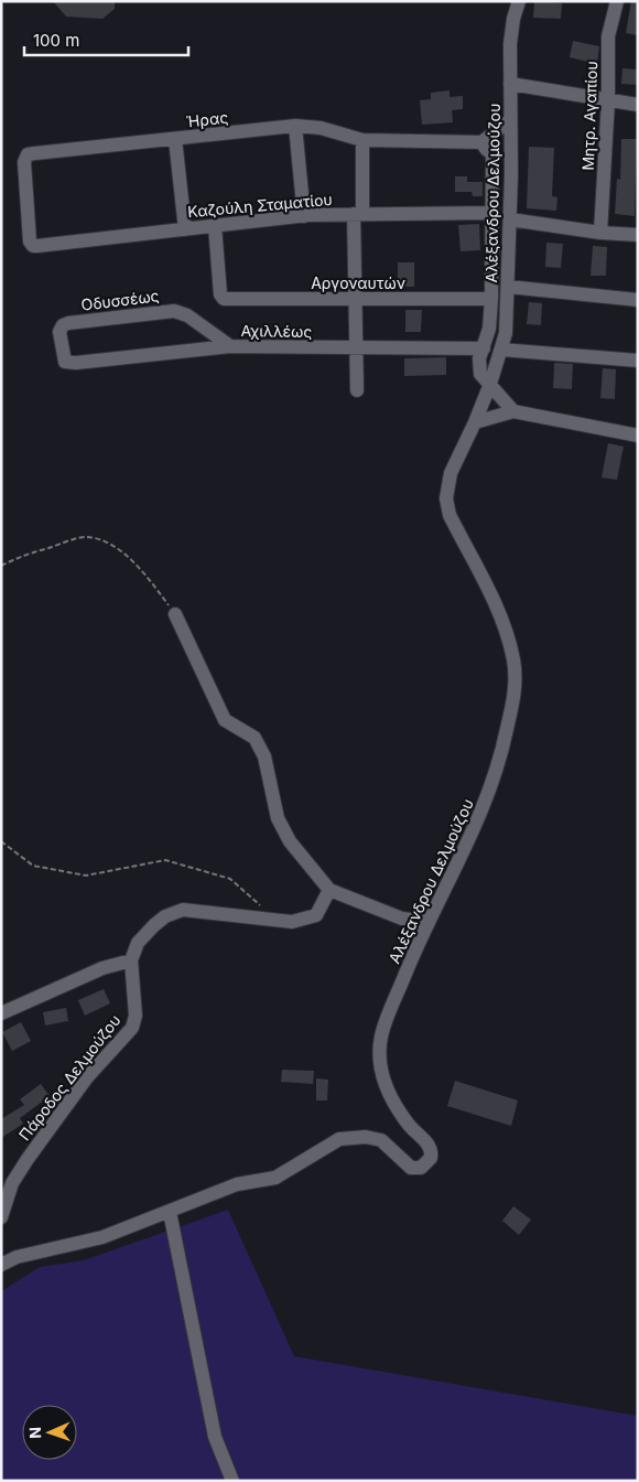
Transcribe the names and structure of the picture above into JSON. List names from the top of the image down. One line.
{"streets":{"street":["Μητρ. Αγαπίου","Ήρας","Αλέξανδρου Δελμούζου","Καζούλη Σταματίου","Αργοναυτών","Οδυσσέως","Αχιλλέως","Πάροδος Δελμούζου"]},"crossings":[["Ήρας","Καζούλη Σταματίου"],["Αλέξανδρου Δελμούζου","Καζούλη Σταματίου"],["Αλέξανδρου Δελμούζου","Αργοναυτών"],["Αλέξανδρου Δελμούζου","Αχιλλέως"],["Καζούλη Σταματίου","Αργοναυτών"],["Οδυσσέως","Αχιλλέως"]],"scale_bar":"100 m","north":"left"}
